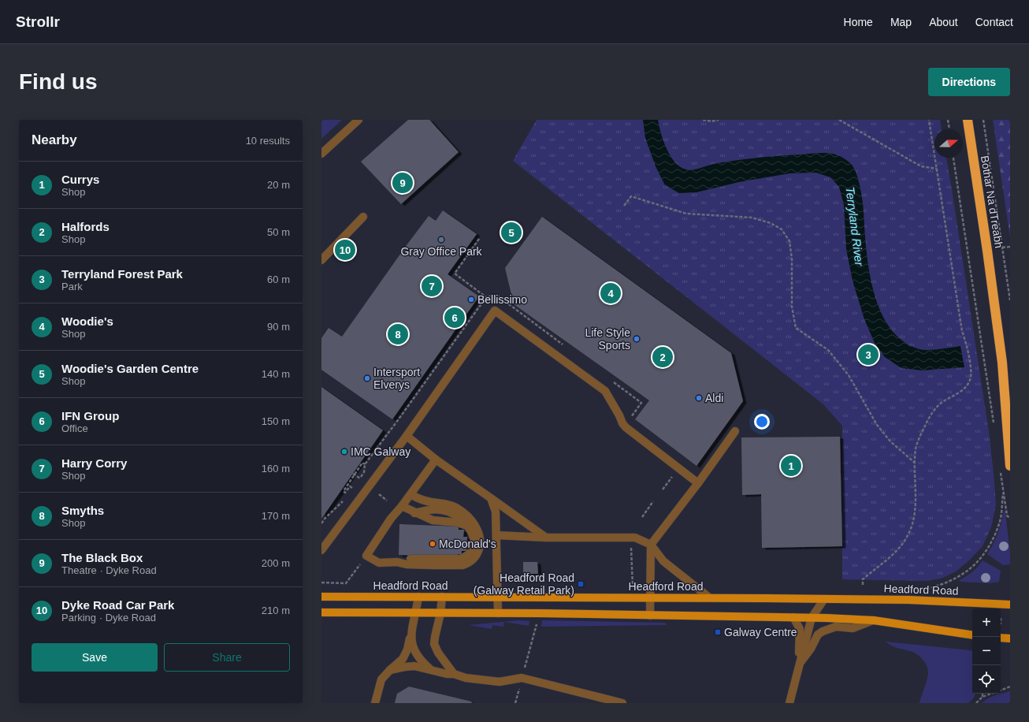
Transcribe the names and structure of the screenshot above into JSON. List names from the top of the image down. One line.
{"streets":{"highway":["Bóthar Na dTreabh"],"main road":["Headford Road"]},"water":["Terryland River"],"places":{"other":["Gray Office Park","Bellissimo","Life Style Sports","Intersport Elverys","Aldi","IMC Galway","McDonald's"],"transit":["Headford Road (Galway Retail Park)","Galway Centre"]},"north":"right","page":{"header":"Strollr","nav":["Home","Map","About","Contact"],"buttons":["Directions",["Save","Share"]],"title":"Find us","heading":["Nearby","10 results"],"list":[{"mark":"1","name":"Currys","note":"Shop","value":"20 m"},{"mark":"2","name":"Halfords","note":"Shop","value":"50 m"},{"mark":"3","name":"Terryland Forest Park","note":"Park","value":"60 m"},{"mark":"4","name":"Woodie's","note":"Shop","value":"90 m"},{"mark":"5","name":"Woodie's Garden Centre","note":"Shop","value":"140 m"},{"mark":"6","name":"IFN Group","note":"Office","value":"150 m"},{"mark":"7","name":"Harry Corry","note":"Shop","value":"160 m"},{"mark":"8","name":"Smyths","note":"Shop","value":"170 m"},{"mark":"9","name":"The Black Box","note":"Theatre · Dyke Road","value":"200 m"},{"mark":"10","name":"Dyke Road Car Park","note":"Parking · Dyke Road","value":"210 m"}],"pins":["9","5","10","7","4","6","8","3","2","1"],"map_buttons":["+","−"]}}
